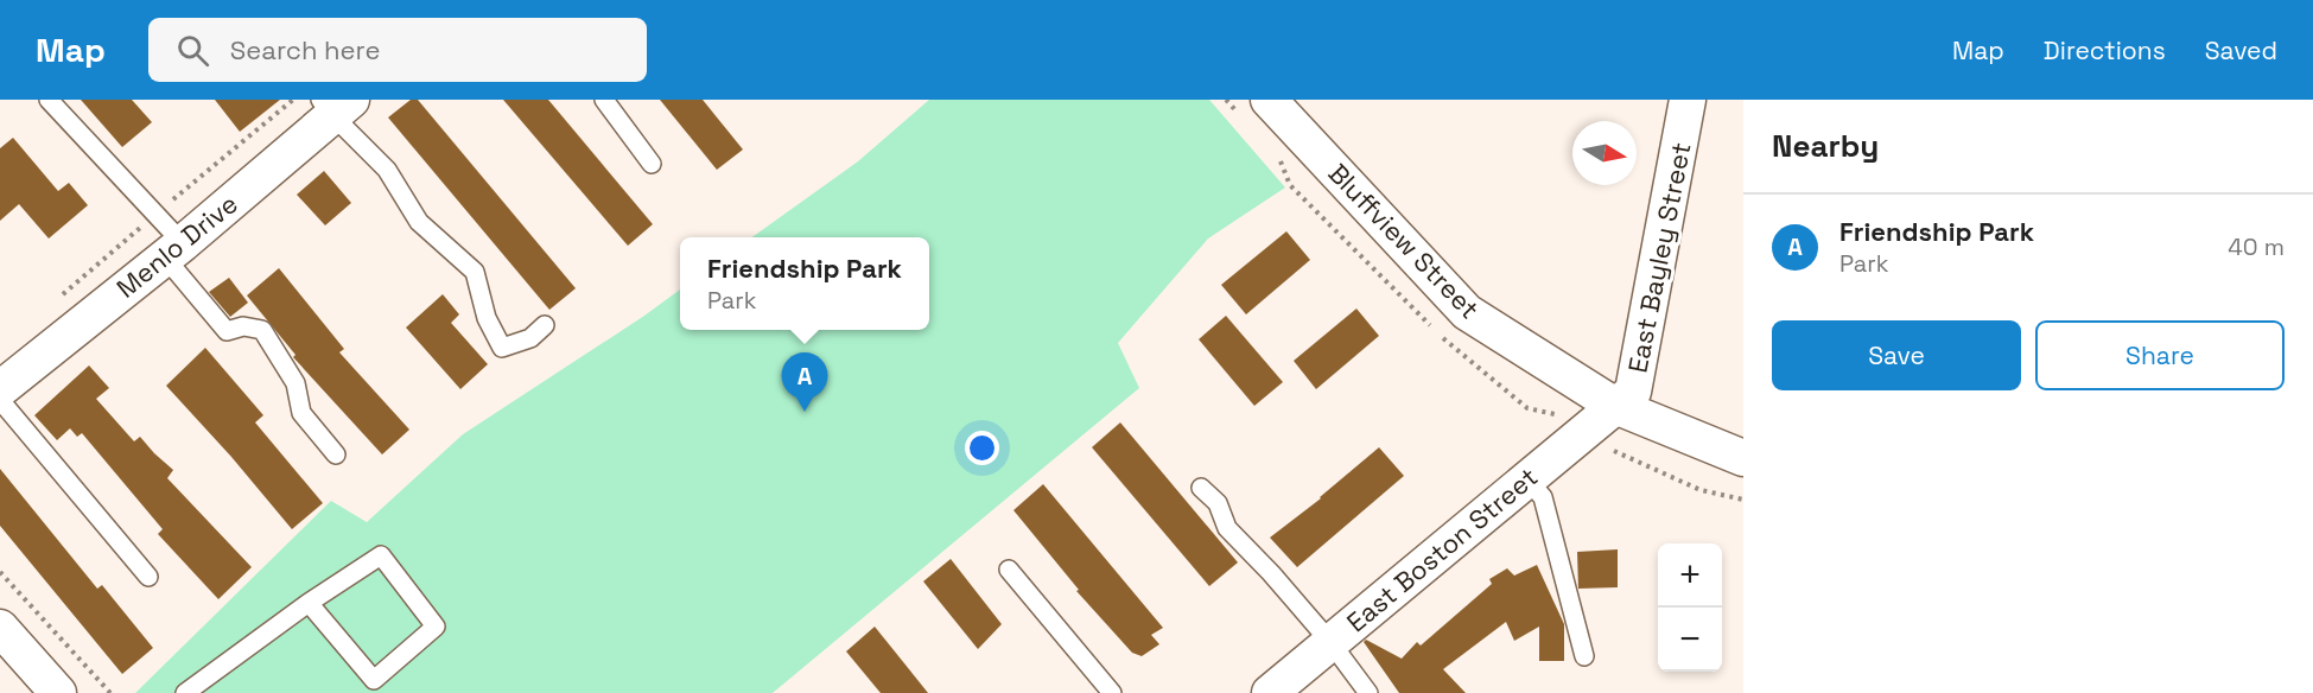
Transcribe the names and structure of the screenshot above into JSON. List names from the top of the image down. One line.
{"streets":{"street":["Bluffview Street","Menlo Drive","East Bayley Street","East Boston Street"]},"crossings":[["Bluffview Street","East Bayley Street"],["Bluffview Street","East Boston Street"],["East Bayley Street","East Boston Street"]],"north":"right","page":{"header":"Map","search":"Search here","nav":["Map","Directions","Saved"],"heading":"Nearby","list":[{"mark":"A","name":"Friendship Park","note":"Park","value":"40 m"}],"popup":["Friendship Park","Park"],"buttons":["Save","Share"],"pins":"A","map_buttons":["+","−"]}}
